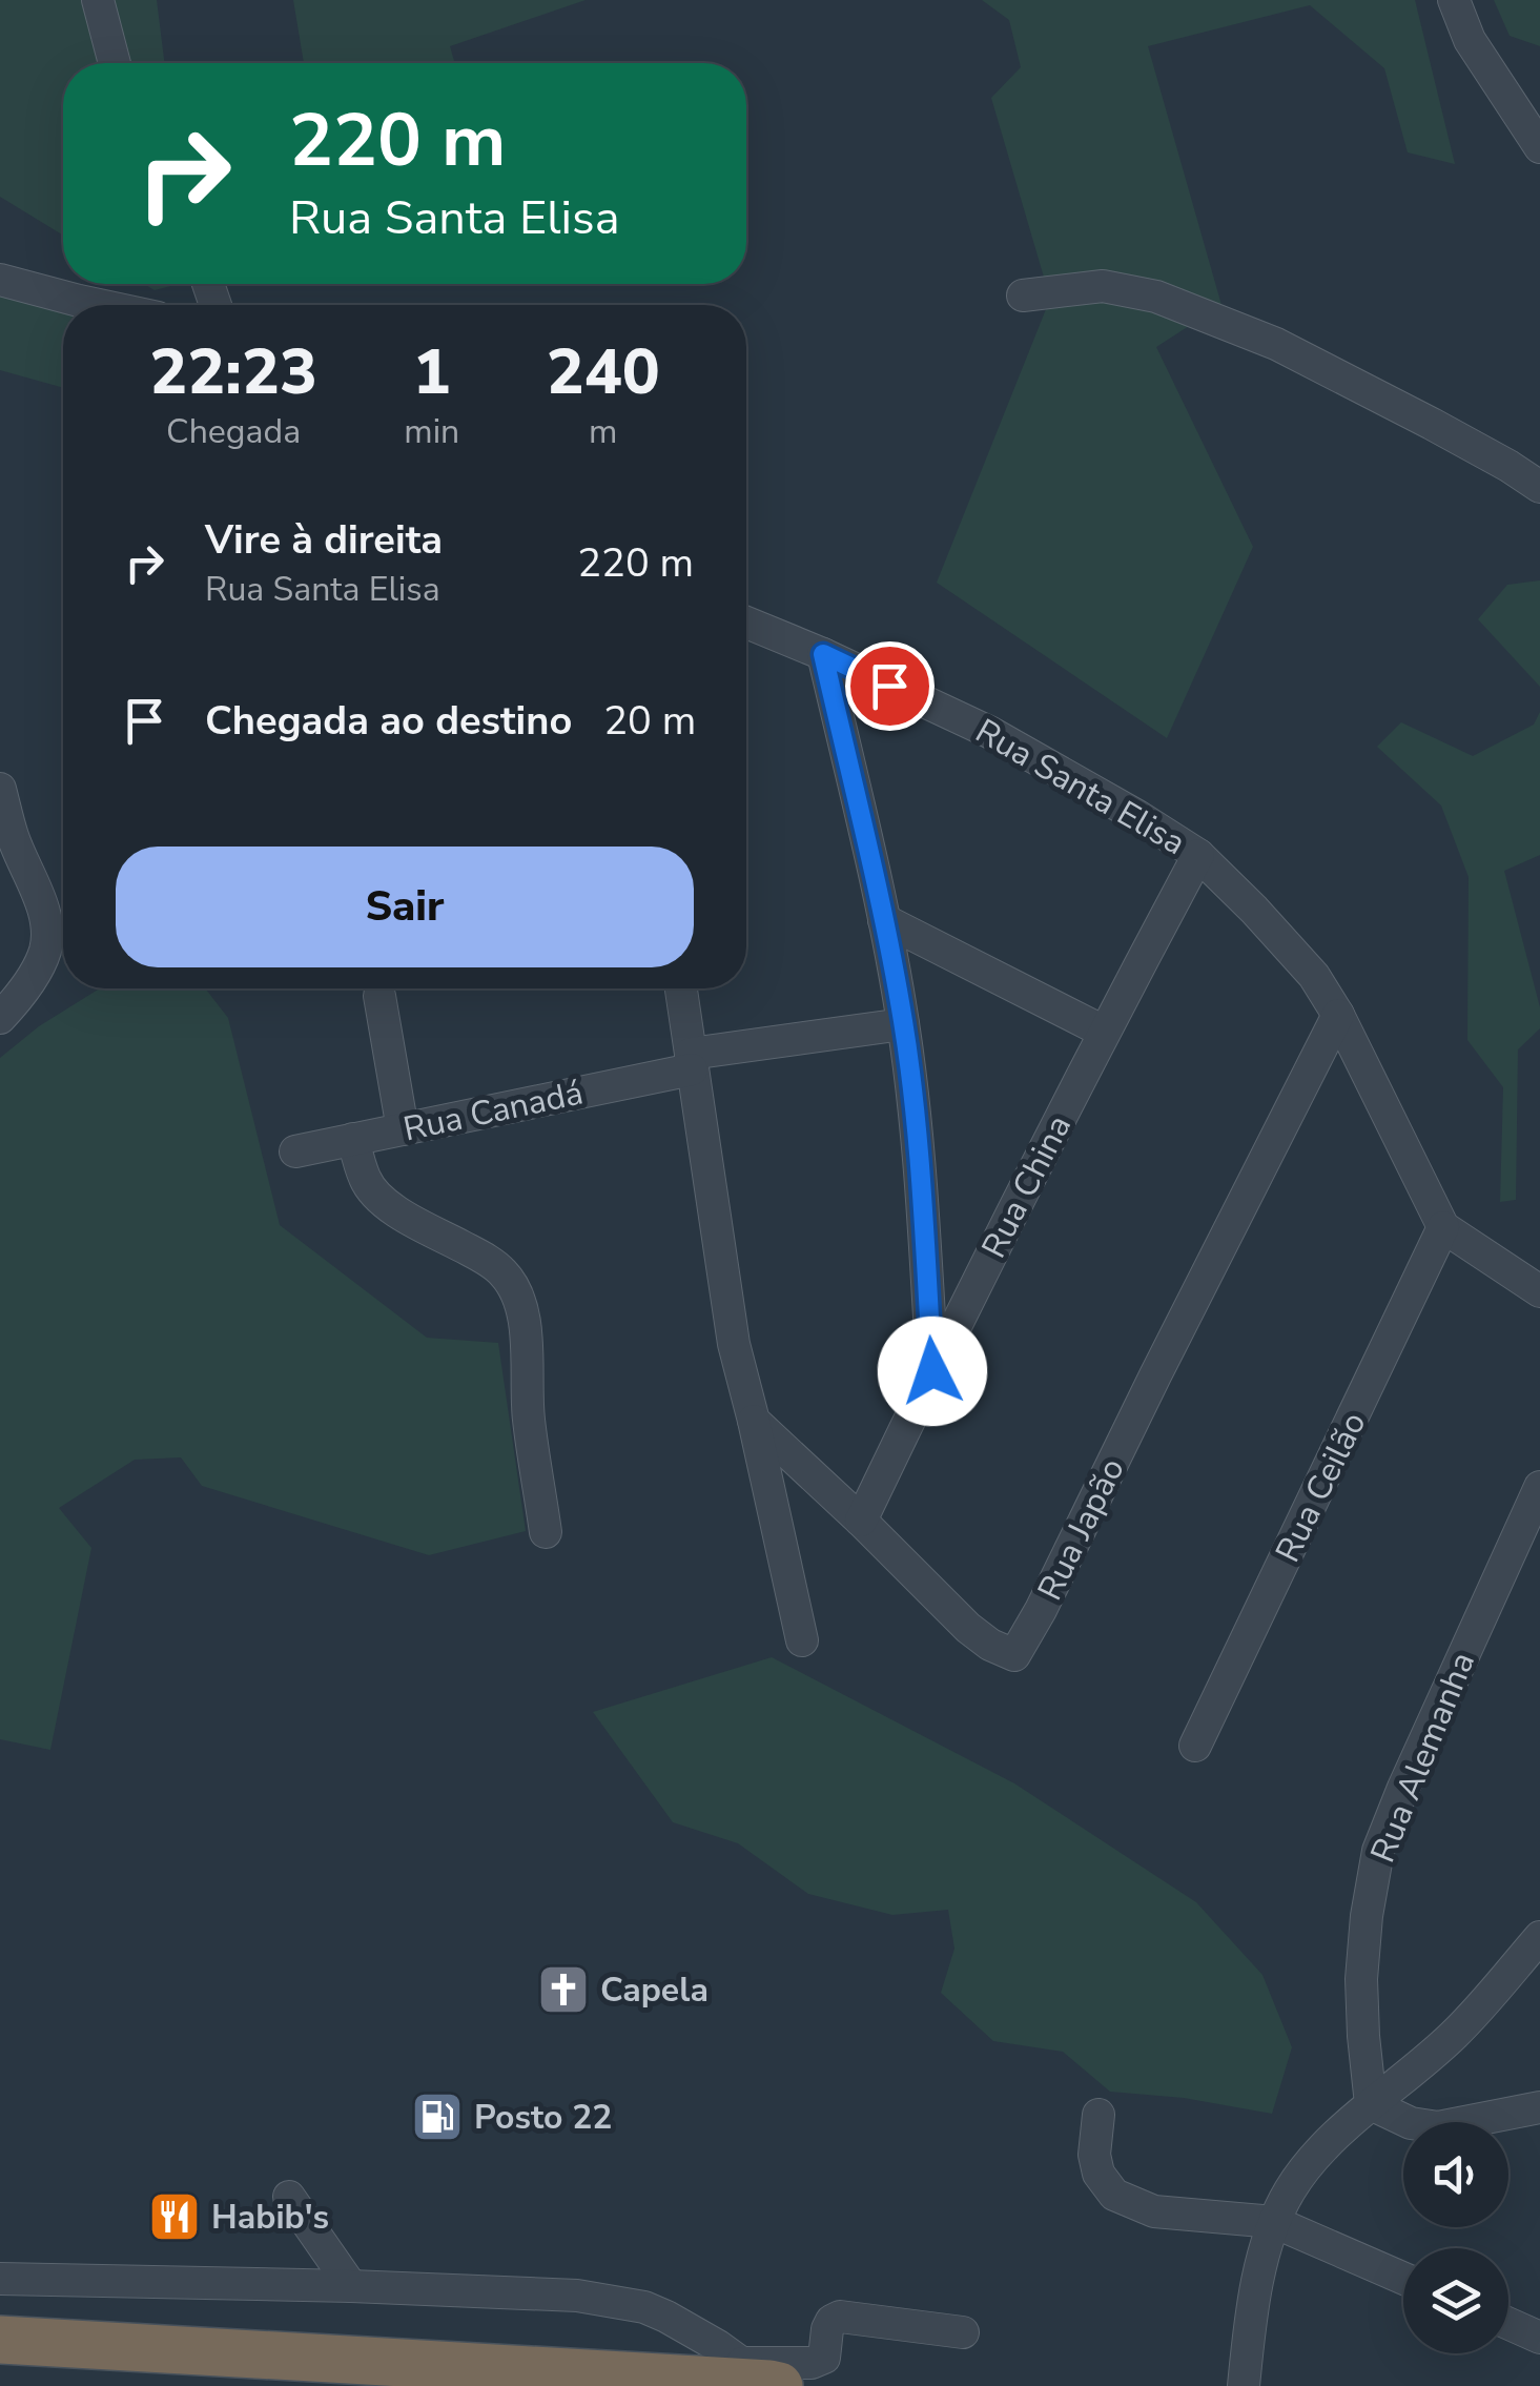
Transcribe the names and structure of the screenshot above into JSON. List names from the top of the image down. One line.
{"streets":{"street":["Rua Santa Elisa","Rua Canadá","Rua China","Rua Ceilão","Rua Japão","Rua Alemanha"]},"crossings":[["Rua Santa Elisa","Rua China"],["Rua Santa Elisa","Rua Ceilão"],["Rua Santa Elisa","Rua Japão"],["Rua China","Rua Japão"]],"places":{"church":["Capela"],"fuel station":["Posto 22"],"restaurant":["Habib's"]},"page":{"turn":["220 m","Rua Santa Elisa"],"eta":["22:23","Chegada","1","min","240","m"],"list":[{"name":"Vire à direita","note":"Rua Santa Elisa","value":"220 m"},{"name":"Chegada ao destino","value":"20 m"}],"buttons":"Sair"}}
